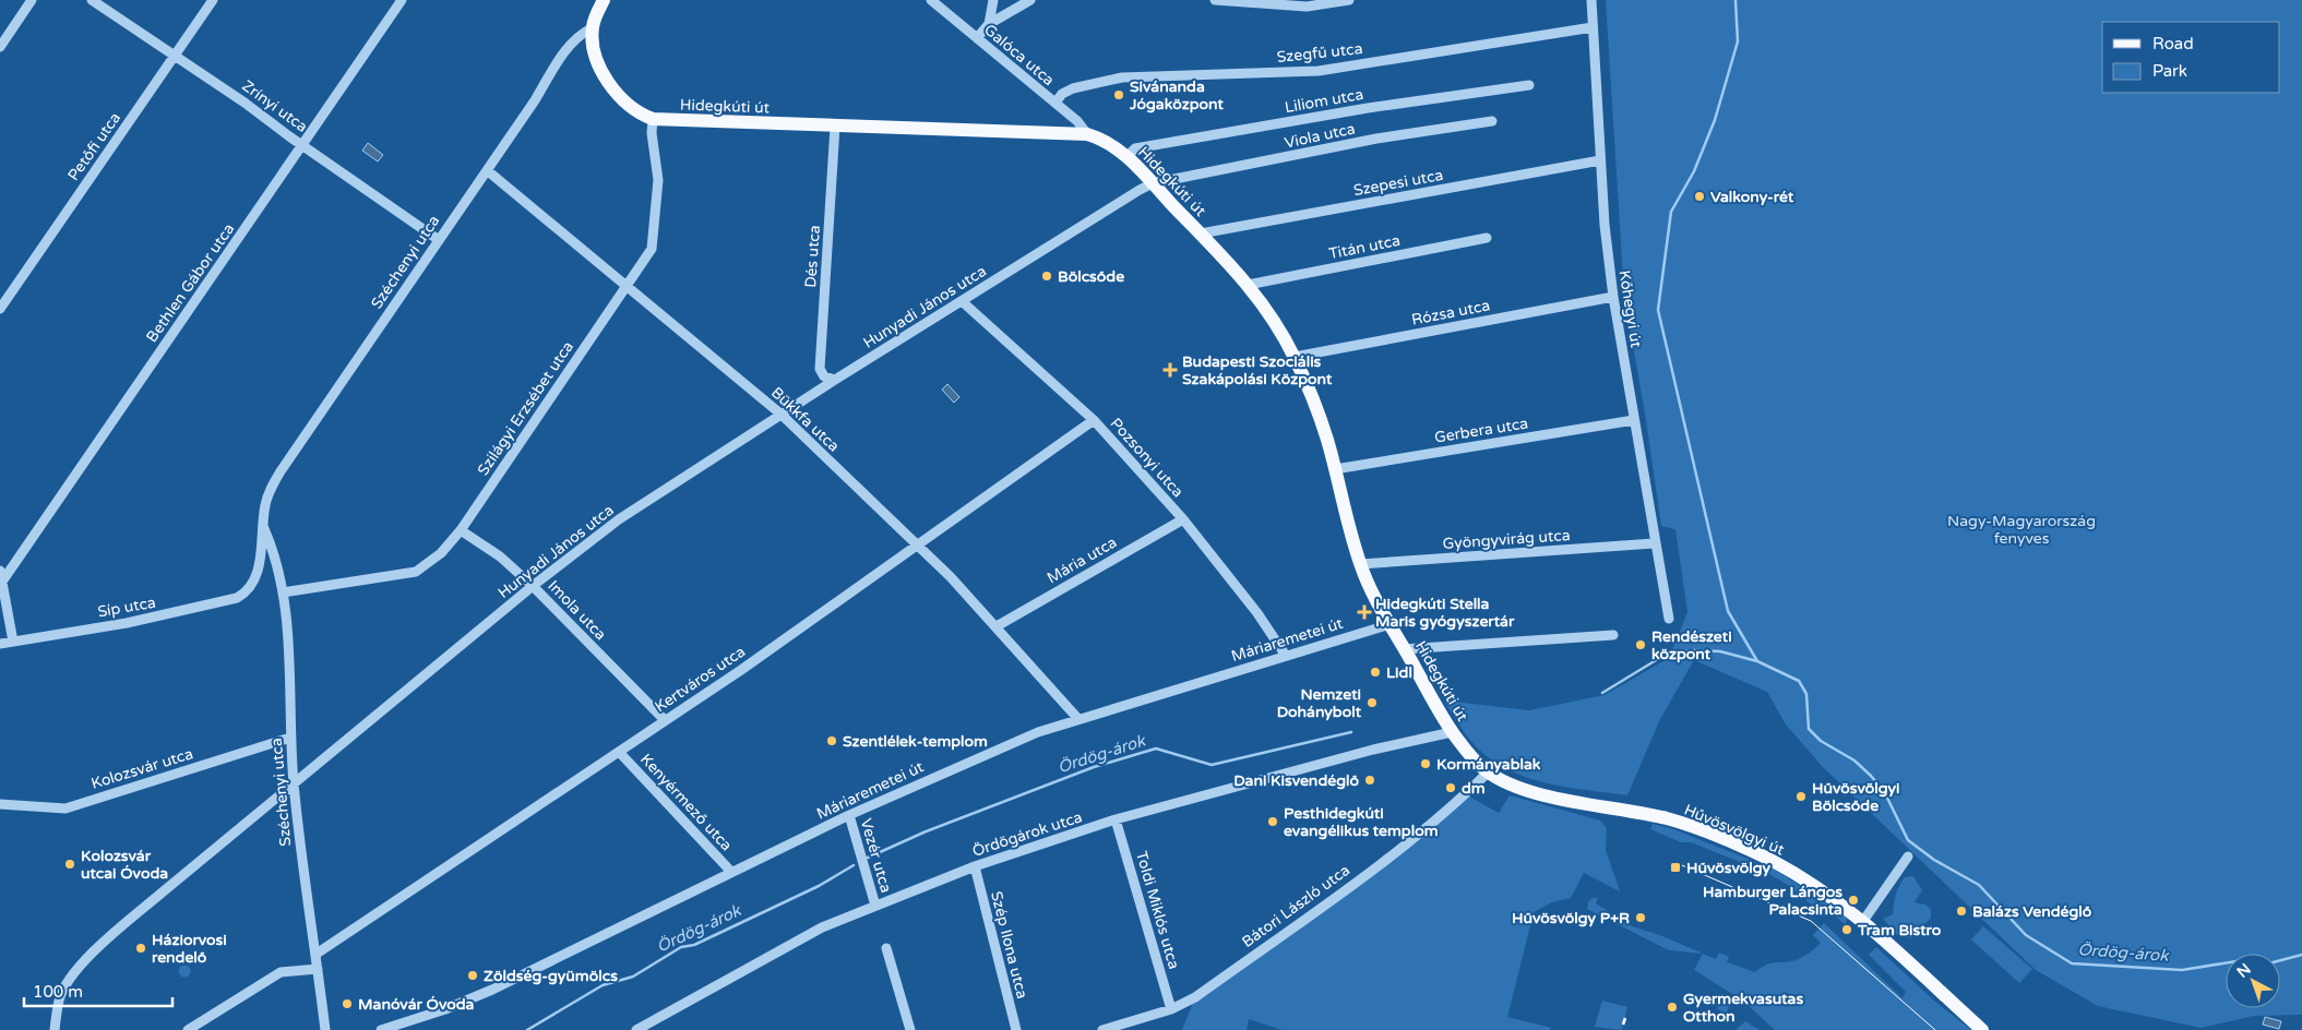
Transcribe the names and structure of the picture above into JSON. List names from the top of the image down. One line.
{"streets":{"main road":["Hidegkúti út","Hűvösvölgyi út"],"street":["Szegfű utca","Galóca utca","Liliom utca","Zrínyi utca","Viola utca","Petőfi utca","Szepesi utca","Titán utca","Dés utca","Széchenyi utca","Bethlen Gábor utca","Hunyadi János utca","Kőhegyi út","Rózsa utca","Szilágyi Erzsébet utca","Bükkfa utca","Gerbera utca","Pozsonyi utca","Gyöngyvirág utca","Mária utca","Síp utca","Imola utca","Máriaremetei út","Kertváros utca","Kolozsvár utca","Kenyérmező utca","Ördögárok utca","Vezér utca","Bátori László utca","Toldi Miklós utca","Szép Ilona utca"]},"crossings":[["Szegfű utca","Galóca utca"],["Szegfű utca","Kőhegyi út"],["Galóca utca","Hidegkúti út"],["Liliom utca","Hidegkúti út"],["Zrínyi utca","Petőfi utca"],["Zrínyi utca","Széchenyi utca"],["Zrínyi utca","Bethlen Gábor utca"],["Hidegkúti út","Viola utca"],["Hidegkúti út","Szepesi utca"],["Hidegkúti út","Titán utca"],["Hidegkúti út","Dés utca"],["Hidegkúti út","Széchenyi utca"],["Hidegkúti út","Hunyadi János utca"],["Hidegkúti út","Rózsa utca"],["Hidegkúti út","Szilágyi Erzsébet utca"],["Hidegkúti út","Gerbera utca"],["Hidegkúti út","Gyöngyvirág utca"],["Hidegkúti út","Máriaremetei út"],["Hidegkúti út","Hűvösvölgyi út"],["Hidegkúti út","Ördögárok utca"],["Hidegkúti út","Bátori László utca"],["Viola utca","Hunyadi János utca"],["Szepesi utca","Kőhegyi út"],["Dés utca","Hunyadi János utca"],["Széchenyi utca","Hunyadi János utca"],["Széchenyi utca","Szilágyi Erzsébet utca"],["Széchenyi utca","Bükkfa utca"],["Széchenyi utca","Síp utca"],["Széchenyi utca","Kertváros utca"],["Széchenyi utca","Kolozsvár utca"],["Hunyadi János utca","Bükkfa utca"],["Hunyadi János utca","Pozsonyi utca"],["Hunyadi János utca","Imola utca"],["Kőhegyi út","Rózsa utca"],["Kőhegyi út","Gerbera utca"],["Kőhegyi út","Gyöngyvirág utca"],["Szilágyi Erzsébet utca","Bükkfa utca"],["Szilágyi Erzsébet utca","Imola utca"],["Bükkfa utca","Mária utca"],["Bükkfa utca","Máriaremetei út"],["Bükkfa utca","Kertváros utca"],["Pozsonyi utca","Mária utca"],["Pozsonyi utca","Máriaremetei út"],["Pozsonyi utca","Kertváros utca"],["Imola utca","Kertváros utca"],["Máriaremetei út","Kenyérmező utca"],["Máriaremetei út","Vezér utca"],["Kertváros utca","Kenyérmező utca"],["Hűvösvölgyi út","Bátori László utca"],["Ördögárok utca","Vezér utca"],["Ördögárok utca","Toldi Miklós utca"],["Ördögárok utca","Szép Ilona utca"],["Bátori László utca","Toldi Miklós utca"]],"water":["Ördög-árok"],"parks":["Nagy-Magyarország fenyves"],"places":{"other":["Sivánanda Jógaközpont","Valkony-rét","Bölcsőde","Rendészeti központ","Lidl","Nemzeti Dohánybolt","Szentlélek-templom","Kormányablak","Dani Kisvendéglő","dm","Hűvösvölgyi Bölcsőde","Pesthidegkúti evangélikus templom","Kolozsvár utcai Óvoda","Hamburger Lángos Palacsinta","Balázs Vendéglő","Hűvösvölgy P+R","Tram Bistro","Háziorvosi rendelő","Zöldség-gyümölcs","Manóvár Óvoda","Gyermekvasutas Otthon"],"health":["Budapesti Szociális Szakápolási Központ","Hidegkúti Stella Maris gyógyszertár"],"transit":["Hűvösvölgy"]},"legend":["Road","Park"],"scale_bar":"100 m","north":"top left"}
